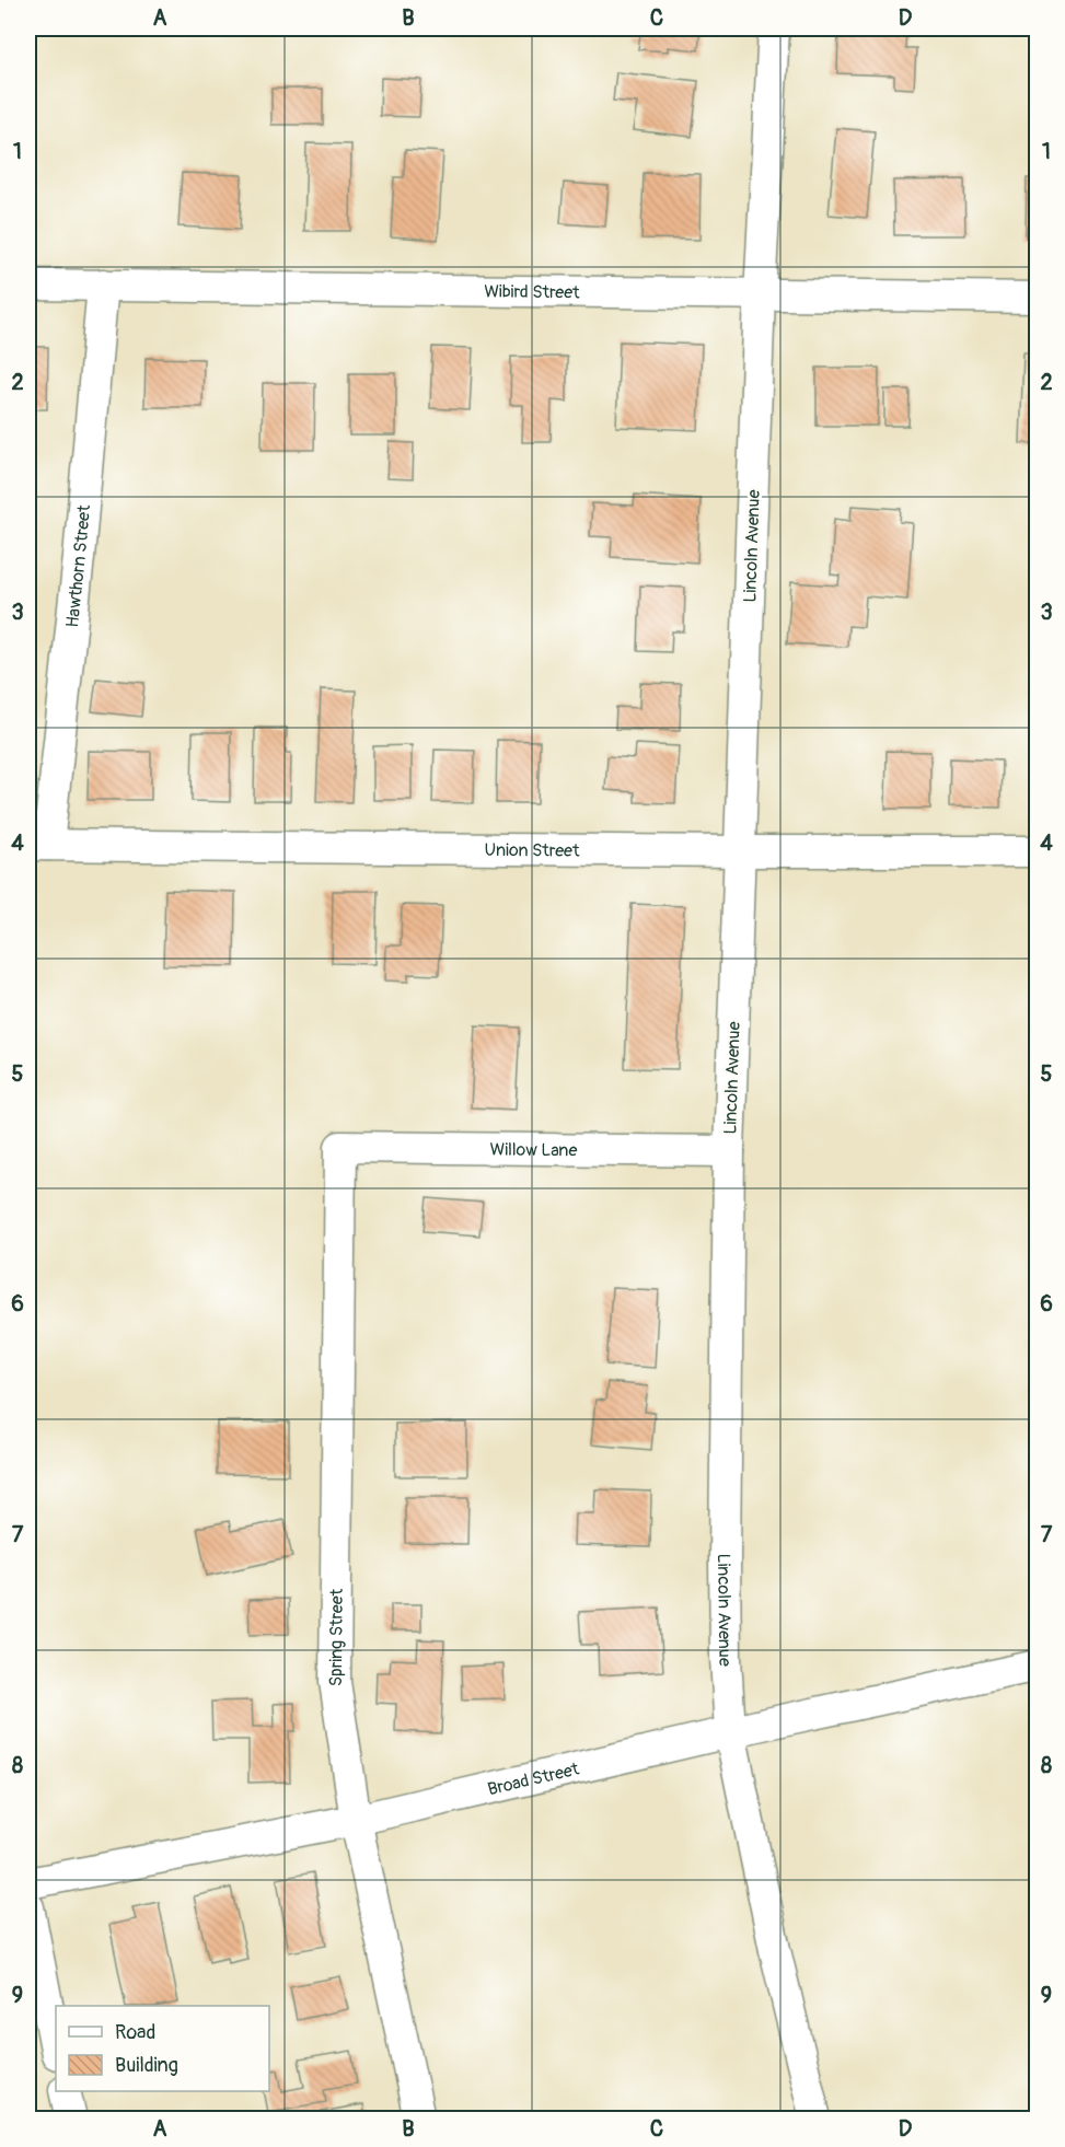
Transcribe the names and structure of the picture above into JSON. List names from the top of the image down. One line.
{"streets":{"street":["Wibird Street","Lincoln Avenue","Hawthorn Street","Union Street","Willow Lane","Spring Street","Broad Street"]},"crossings":[["Wibird Street","Lincoln Avenue"],["Wibird Street","Hawthorn Street"],["Lincoln Avenue","Union Street"],["Lincoln Avenue","Willow Lane"],["Lincoln Avenue","Broad Street"],["Hawthorn Street","Union Street"],["Willow Lane","Spring Street"],["Spring Street","Broad Street"]],"legend":["Road","Building"],"grid":{"columns":["A","B","C","D"],"rows":["1","2","3","4","5","6","7","8","9"]}}
